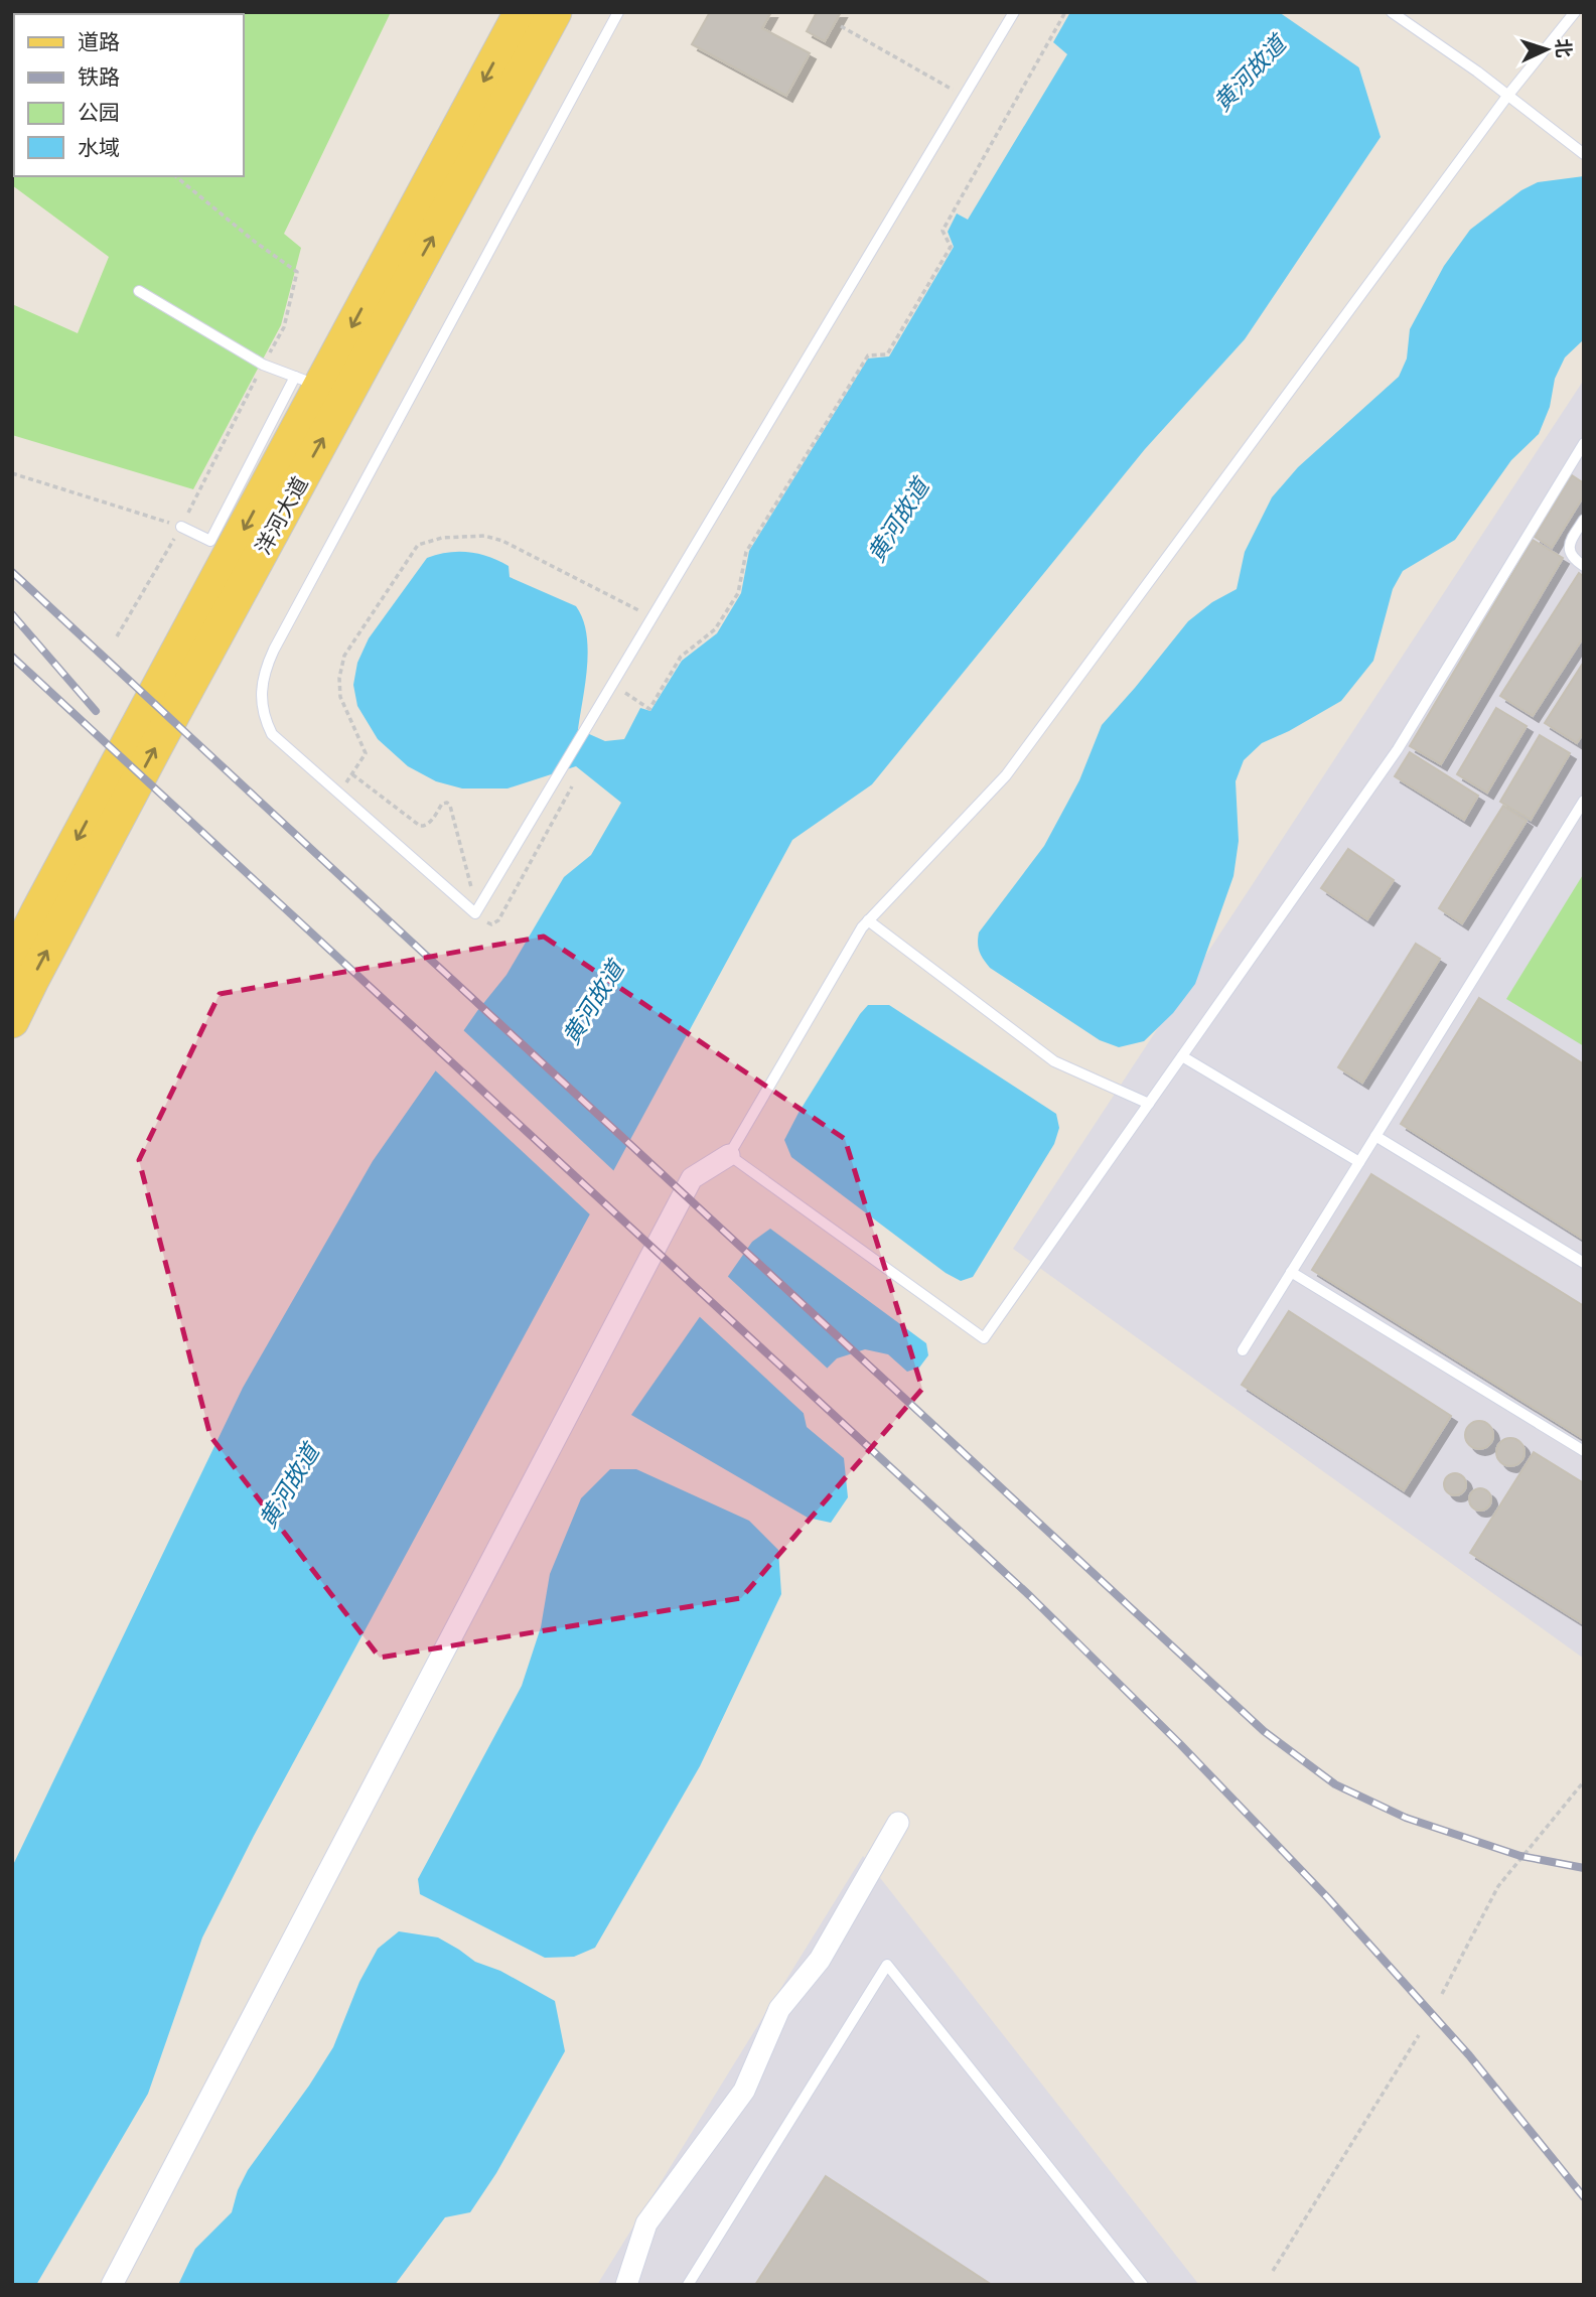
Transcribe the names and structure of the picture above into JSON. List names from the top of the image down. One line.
{"streets":{"main road":["洋河大道"]},"water":["黄河故道"],"legend":["道路","铁路","公园","水域"],"north":"right"}
